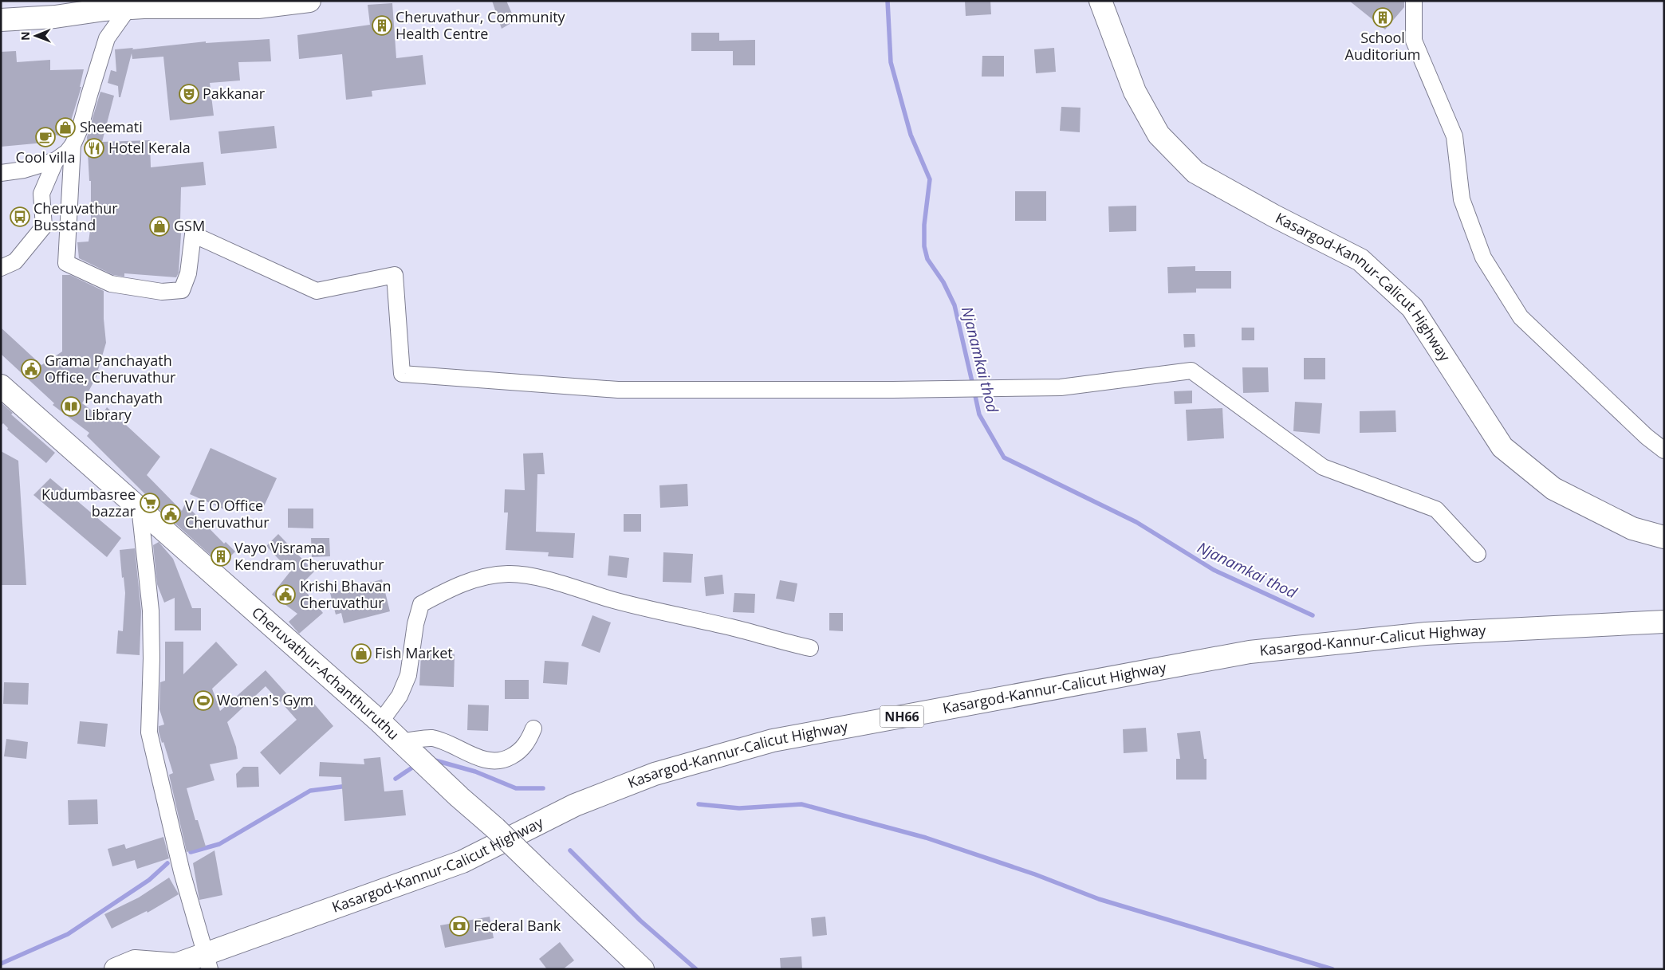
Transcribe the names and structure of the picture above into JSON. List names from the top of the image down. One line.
{"streets":{"main road":["Kasargod-Kannur-Calicut Highway","Cheruvathur-Achanthuruthu","NH66"]},"water":["Njanamkai thod"],"places":{"building":["School Auditorium","Cheruvathur, Community Health Centre","Vayo Visrama Kendram Cheruvathur"],"theatre":["Pakkanar"],"shop":["Sheemati","GSM","Fish Market"],"cafe":["Cool villa"],"restaurant":["Hotel Kerala"],"bus stop":["Cheruvathur Busstand"],"public building":["Grama Panchayath Office, Cheruvathur","V E O Office Cheruvathur","Krishi Bhavan Cheruvathur"],"library":["Panchayath Library"],"supermarket":["Kudumbasree bazzar"],"sports":["Women's Gym"],"bank":["Federal Bank"]},"north":"left"}
